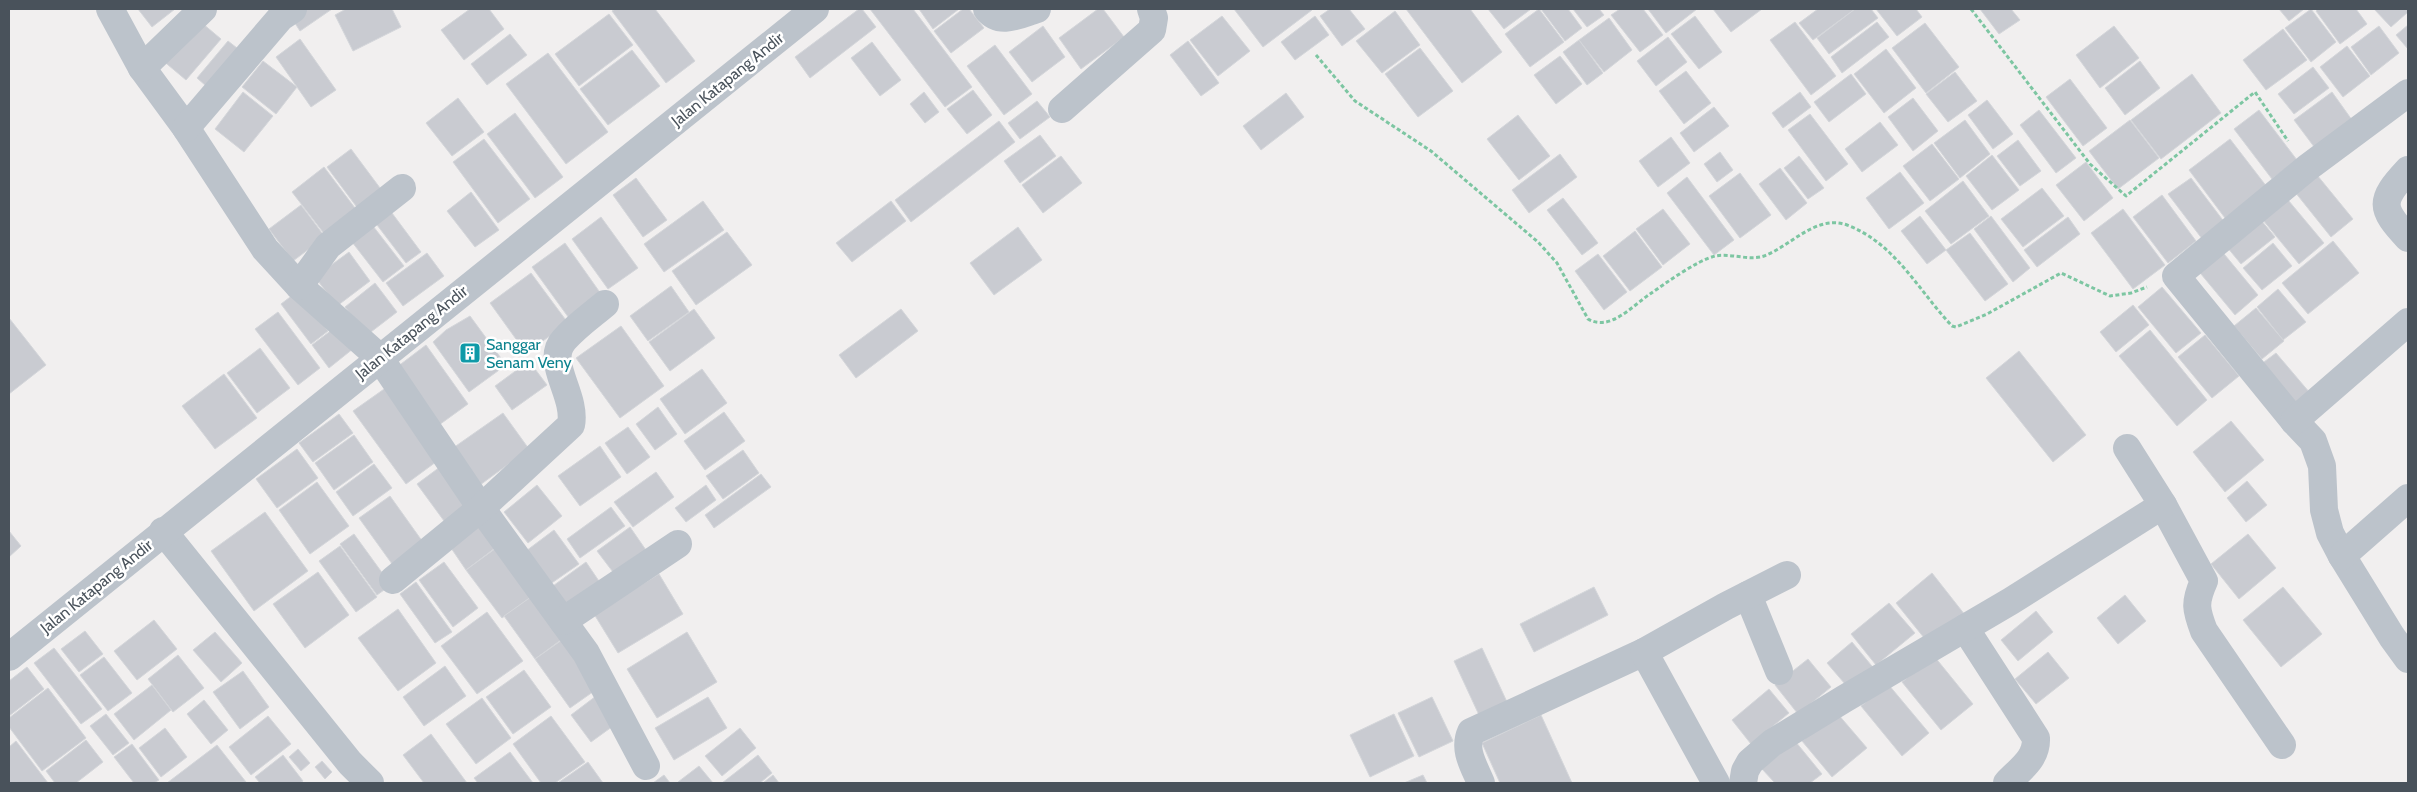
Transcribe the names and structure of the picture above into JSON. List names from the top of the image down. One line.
{"streets":{"street":["Jalan Katapang Andir"]},"places":{"building":["Sanggar Senam Veny"]}}
